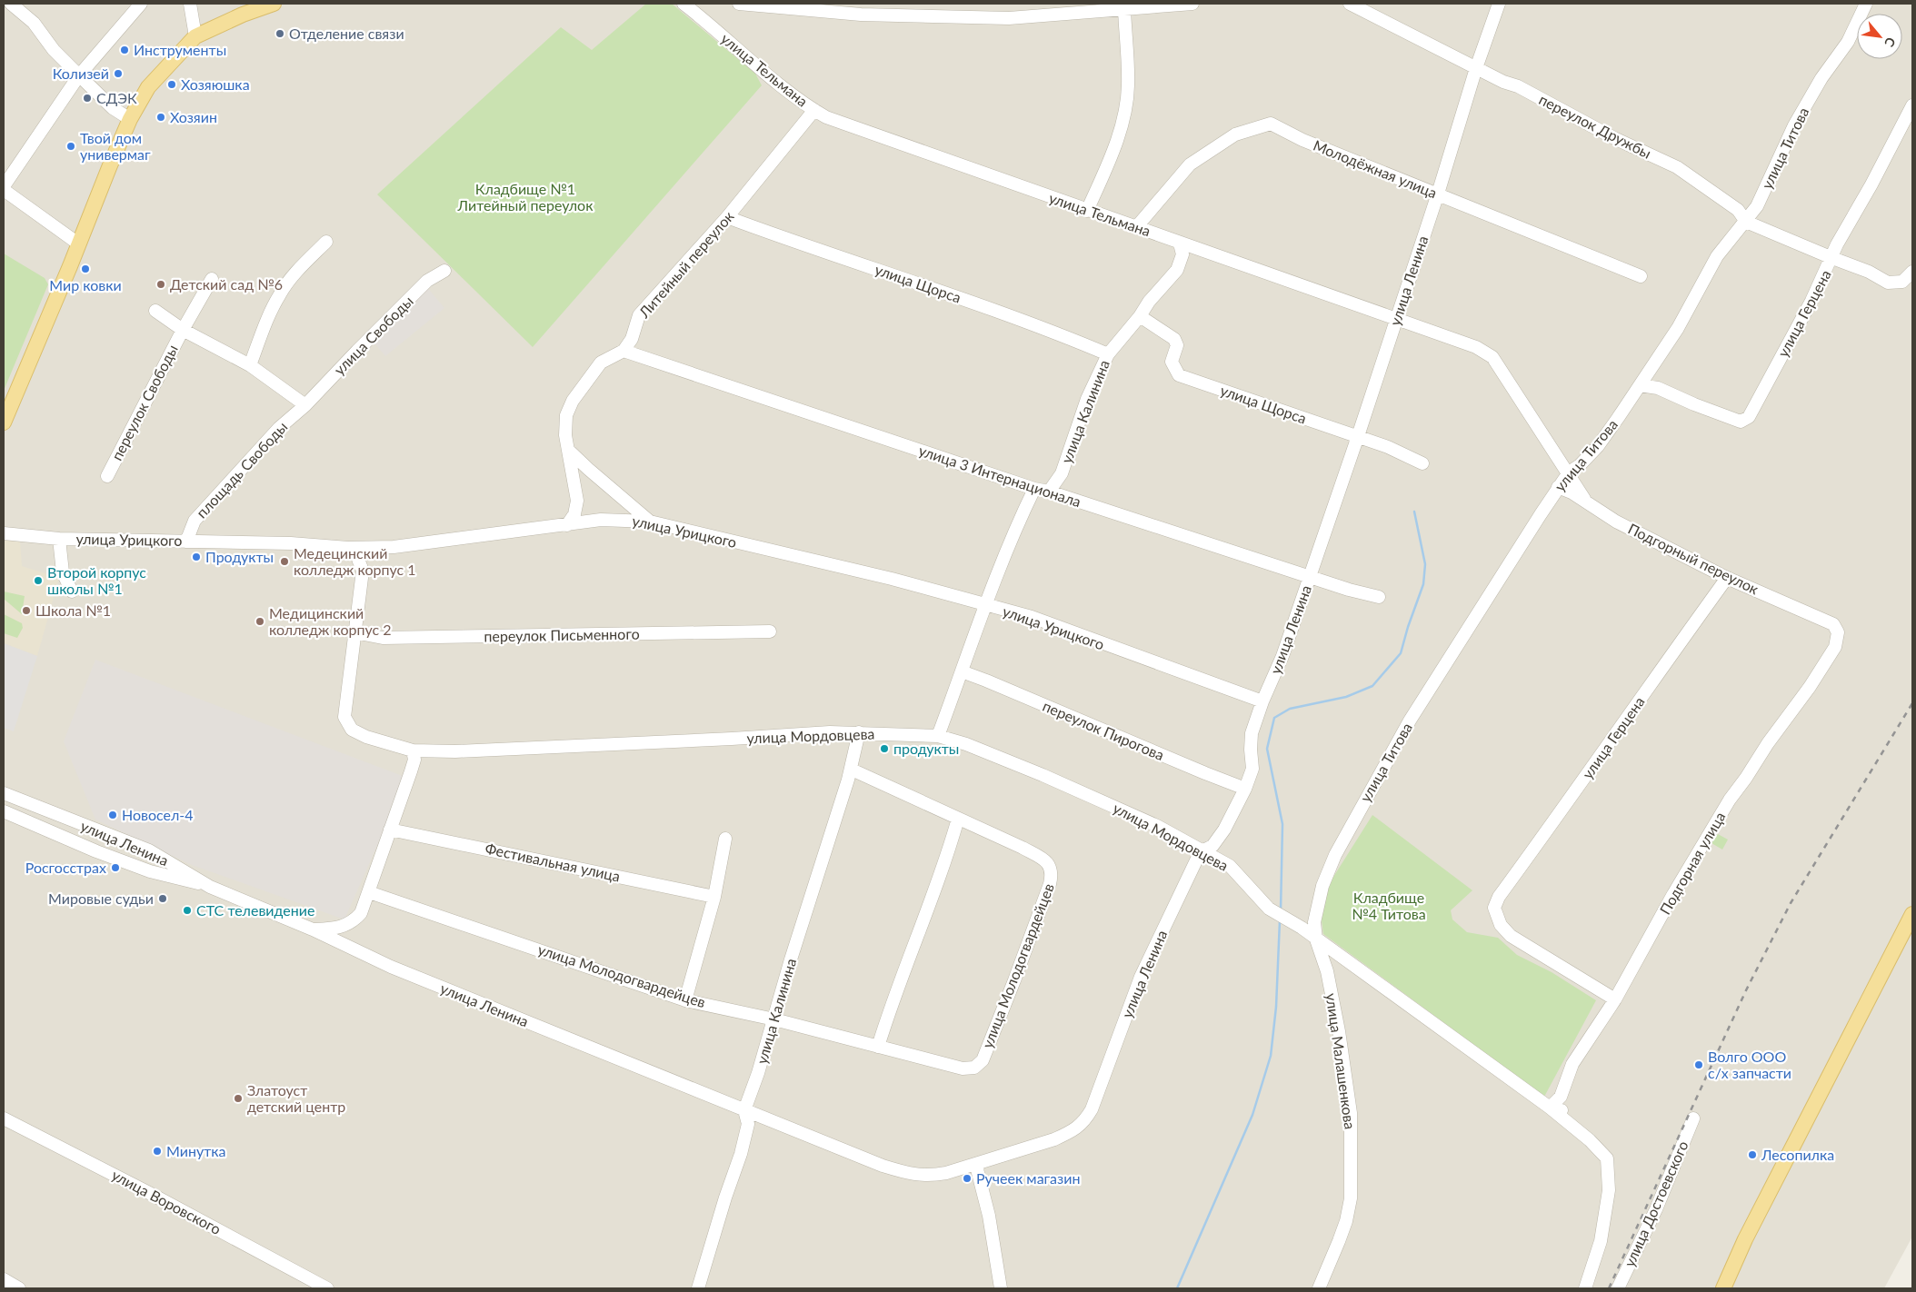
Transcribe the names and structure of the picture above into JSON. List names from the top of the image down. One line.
{"streets":{"street":["улица Тельмана","переулок Дружбы","улица Титова","Молодёжная улица","Литейный переулок","улица Ленина","улица Щорса","улица Герцена","улица Свободы","переулок Свободы","улица Калинина","площадь Свободы","улица 3 Интернационала","улица Урицкого","Подгорный переулок","переулок Письменного","переулок Пирогова","улица Мордовцева","Фестивальная улица","Подгорная улица","улица Молодогвардейцев","улица Малашенкова","улица Воровского","улица Достоевского"]},"crossings":[["улица Тельмана","улица Титова"],["улица Тельмана","Молодёжная улица"],["улица Тельмана","Литейный переулок"],["улица Тельмана","улица Ленина"],["улица Тельмана","улица Калинина"],["улица Тельмана","Подгорный переулок"],["переулок Дружбы","улица Титова"],["переулок Дружбы","улица Ленина"],["переулок Дружбы","улица Герцена"],["улица Титова","улица Герцена"],["улица Титова","Подгорный переулок"],["улица Титова","улица Мордовцева"],["улица Титова","улица Малашенкова"],["Молодёжная улица","улица Ленина"],["Литейный переулок","улица Щорса"],["Литейный переулок","улица 3 Интернационала"],["улица Ленина","улица Щорса"],["улица Ленина","улица Калинина"],["улица Ленина","улица 3 Интернационала"],["улица Ленина","улица Урицкого"],["улица Ленина","переулок Пирогова"],["улица Ленина","улица Мордовцева"],["улица Щорса","улица Калинина"],["улица Герцена","Подгорный переулок"],["улица Герцена","Подгорная улица"],["улица Свободы","переулок Свободы"],["улица Свободы","площадь Свободы"],["переулок Свободы","площадь Свободы"],["улица Калинина","улица 3 Интернационала"],["улица Калинина","улица Мордовцева"],["улица Калинина","улица Молодогвардейцев"],["площадь Свободы","улица Урицкого"],["улица Урицкого","улица Мордовцева"],["Подгорный переулок","Подгорная улица"],["переулок Письменного","улица Мордовцева"],["улица Мордовцева","улица Малашенкова"]],"parks":["Кладбище №1 Литейный переулок","Кладбище №4 Титова"],"places":["Отделение связи","Инструменты","Колизей","Хозяюшка","СДЭК","Хозяин","Твой дом универмаг","Мир ковки","Детский сад №6","Продукты","Медецинский колледж корпус 1","Второй корпус школы №1","Школа №1","Медицинский колледж корпус 2","продукты","Новосел-4","Росгосстрах","Мировые судьи","СТС телевидение","Волго ООО с/х запчасти","Златоуст детский центр","Минутка","Лесопилка","Ручеек магазин"],"north":"bottom right"}
